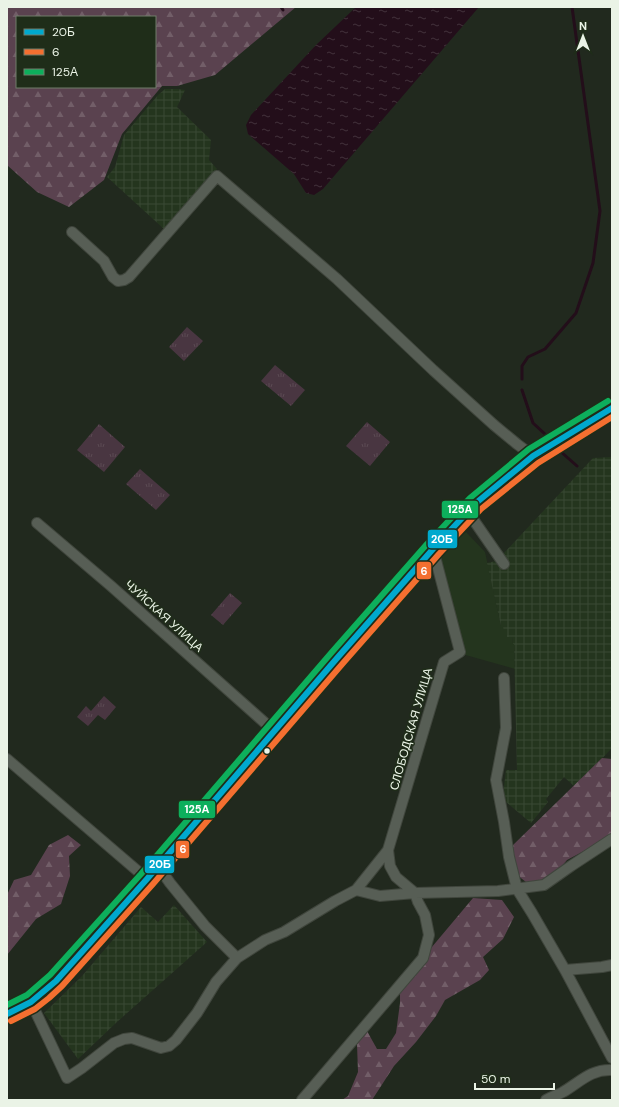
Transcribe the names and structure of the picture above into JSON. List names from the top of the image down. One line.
{"streets":{"street":["ЧУЙСКАЯ УЛИЦА","СЛОБОДСКАЯ УЛИЦА"]},"lines":["transit line 125А","transit line 20Б","transit line 6"],"legend":["20Б","6","125А"],"scale_bar":"50 m","north":"top"}
